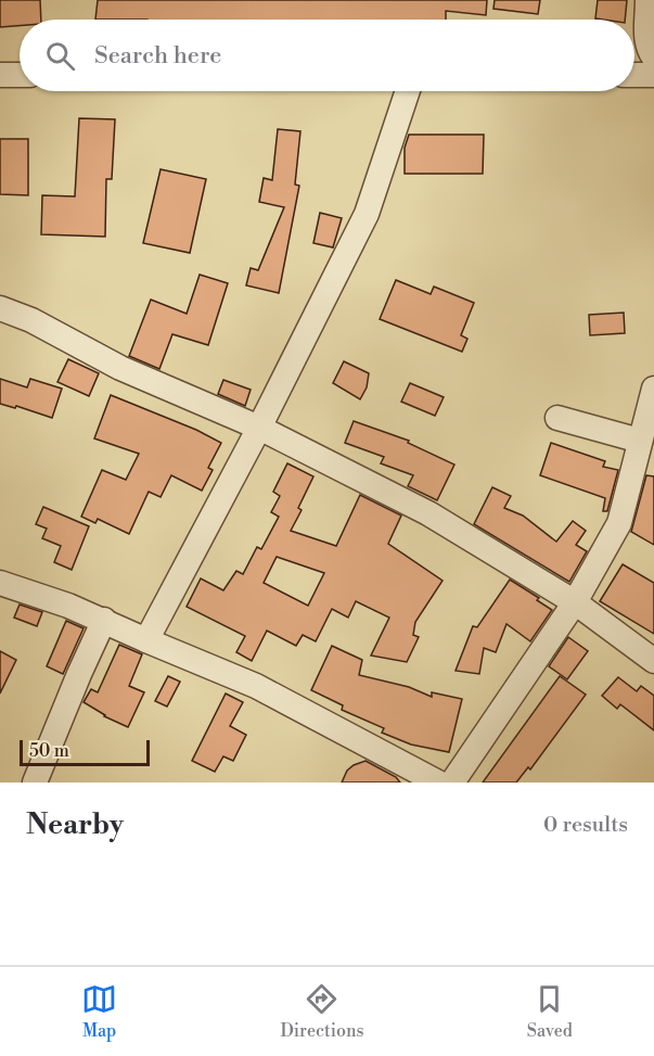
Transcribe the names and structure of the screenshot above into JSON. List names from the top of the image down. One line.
{"scale_bar":"50 m","page":{"search":"Search here","scale":"50 m","heading":["Nearby","0 results"],"nav":["Map","Directions","Saved"]}}
